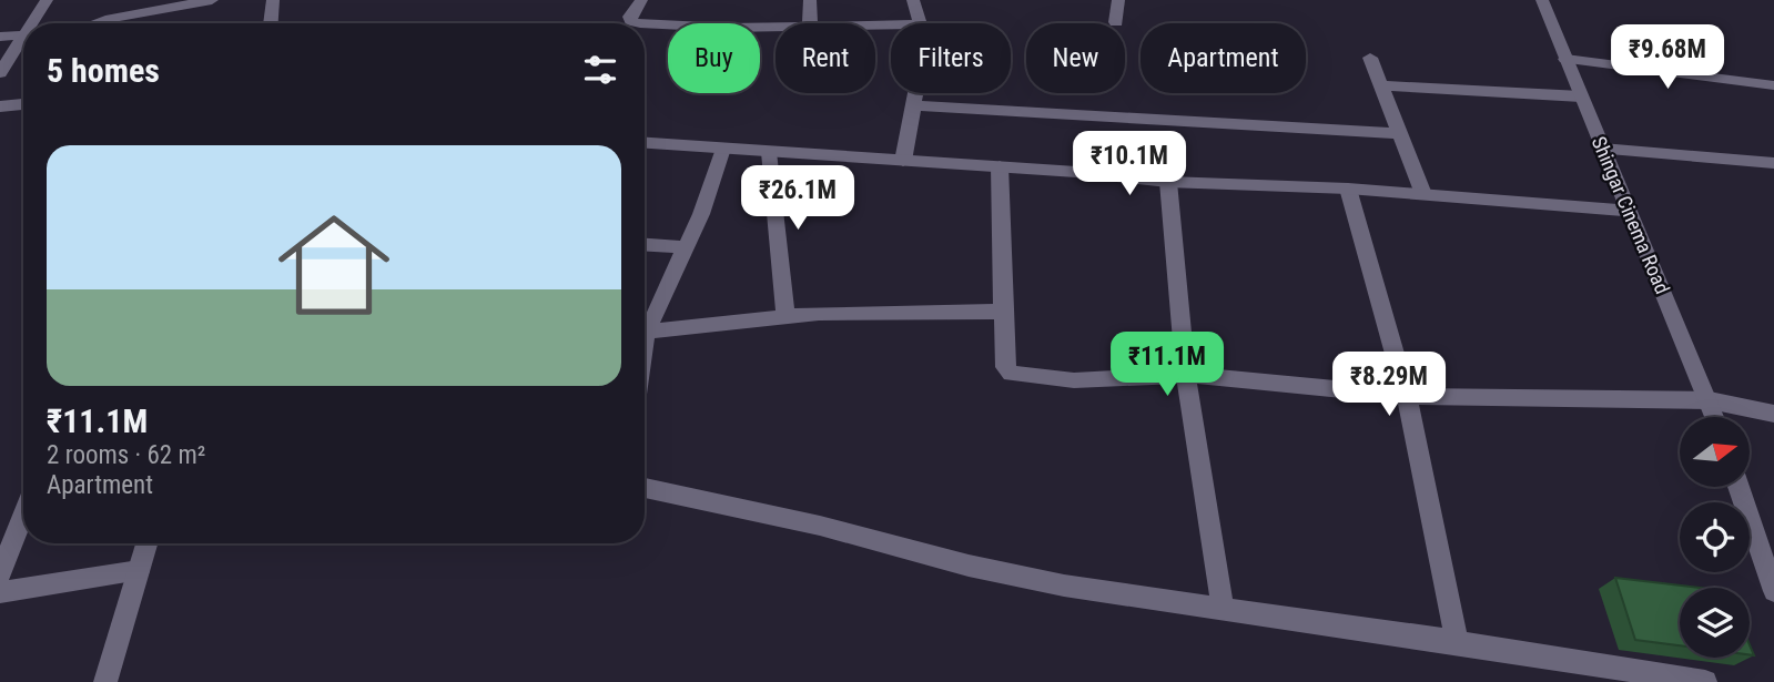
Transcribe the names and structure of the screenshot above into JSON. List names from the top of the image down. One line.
{"streets":{"street":["Shingar Cinema Road"]},"north":"right","page":{"chip":["Buy","Rent","Filters","New","Apartment"],"heading":"5 homes","price":["₹9.68M","₹10.1M","₹26.1M","₹11.1M","₹8.29M"],"list":[{"name":"₹11.1M","note":"2 rooms · 62 m² · Apartment"}]}}
